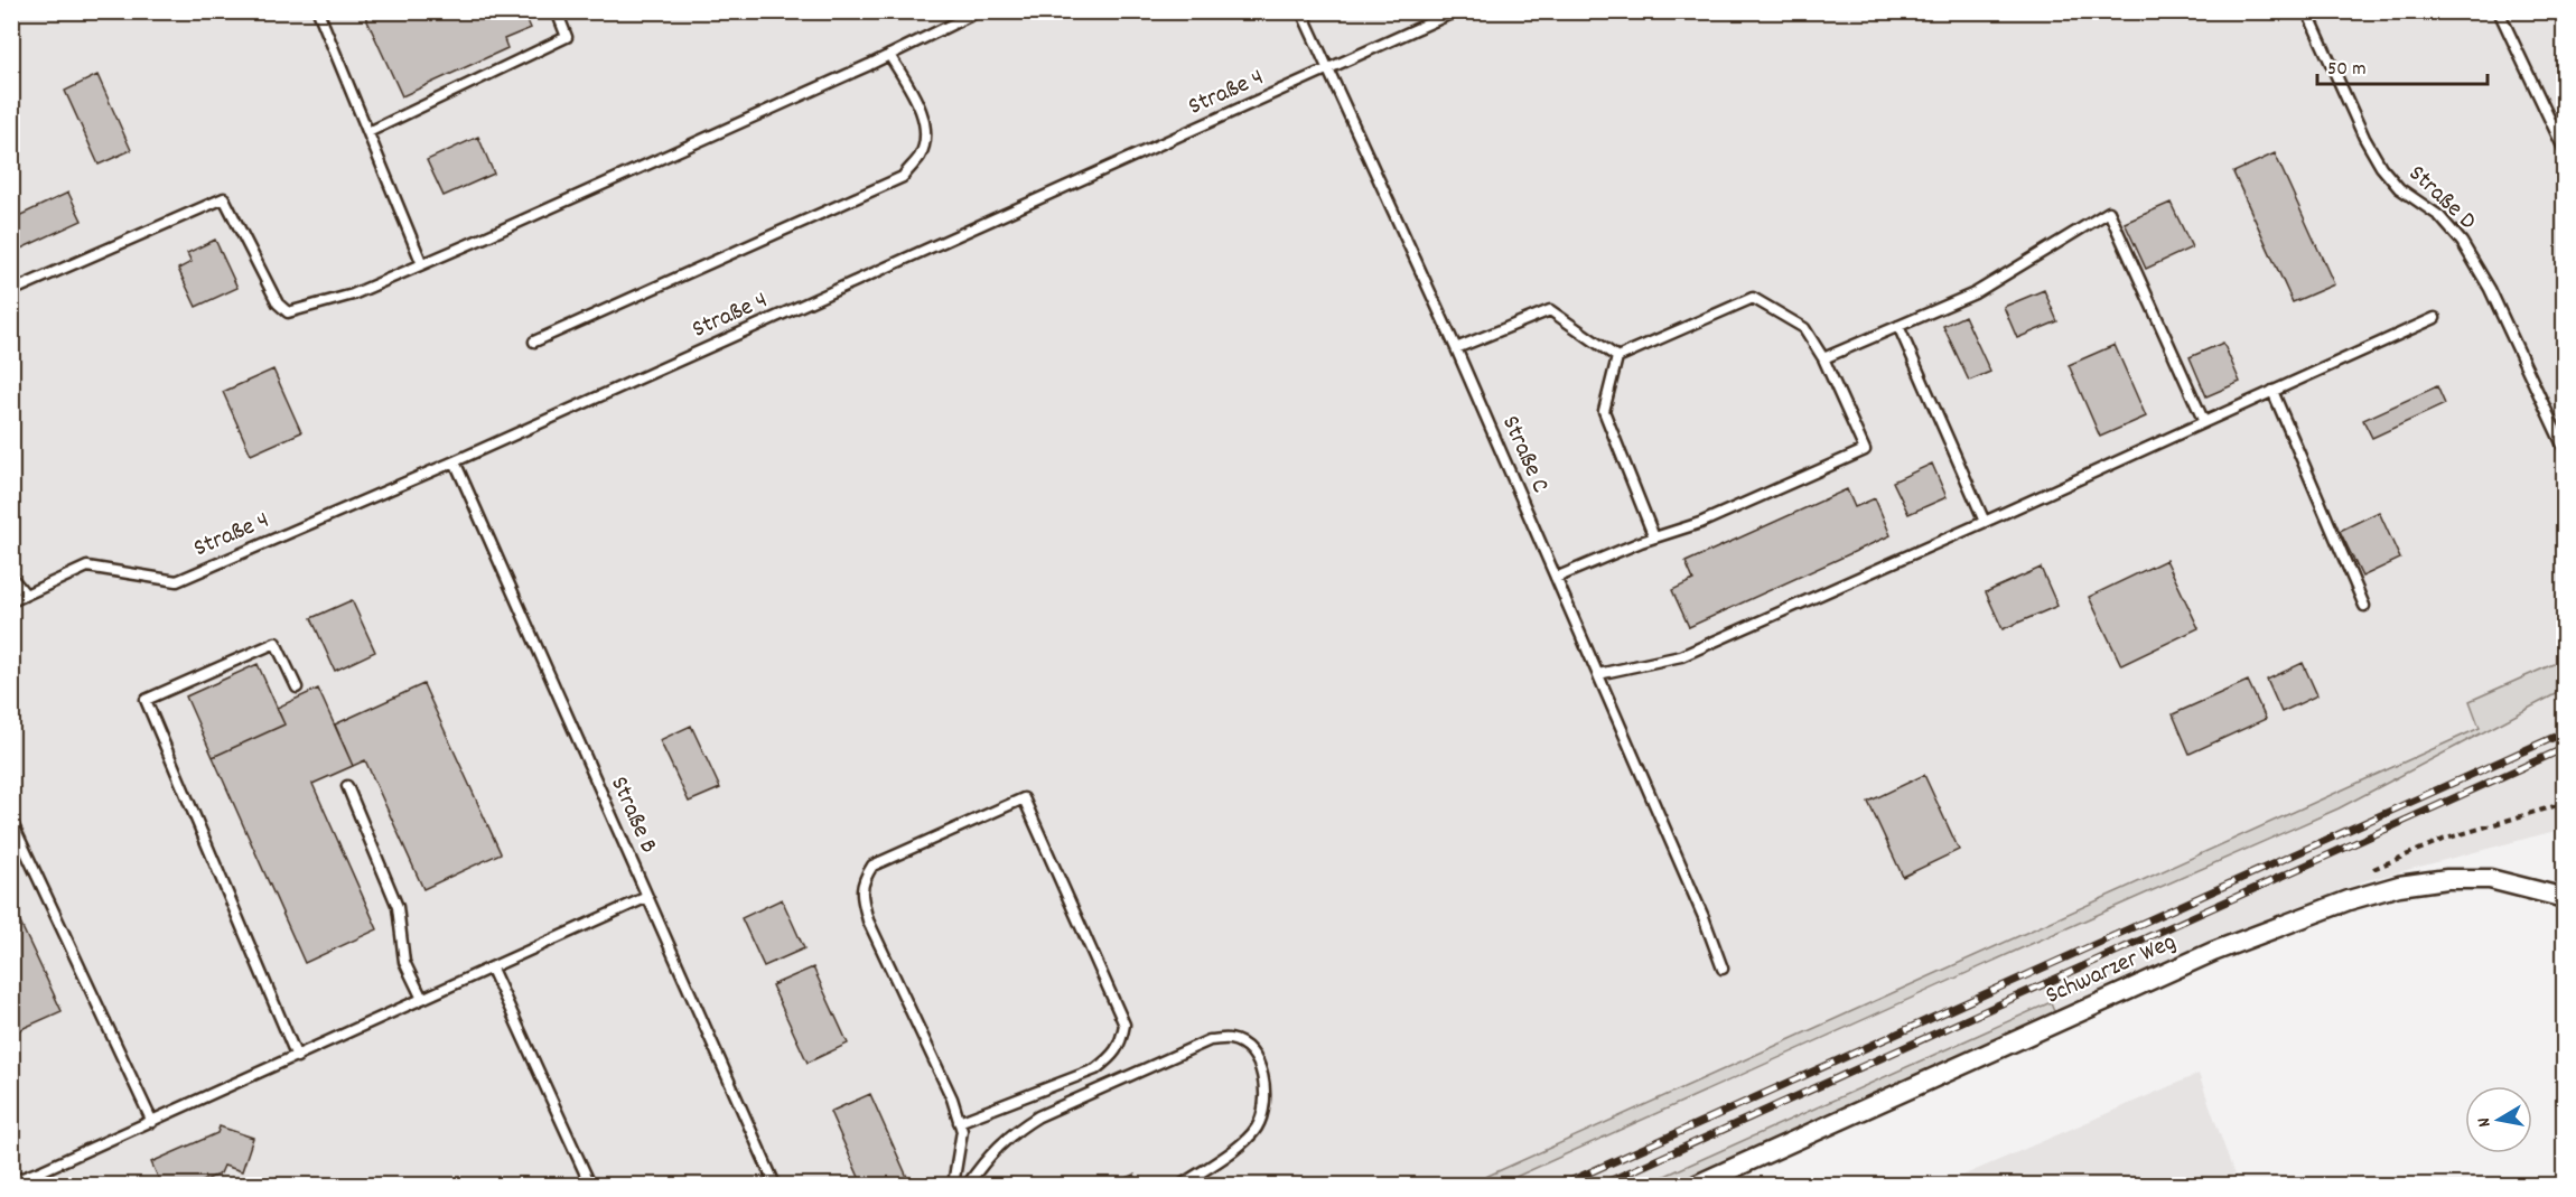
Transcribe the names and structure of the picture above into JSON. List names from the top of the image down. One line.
{"streets":{"street":["Schwarzer Weg"],"lane":["Straße 4","Straße D","Straße C","Straße B"]},"crossings":[["Straße 4","Straße C"],["Straße 4","Straße B"]],"scale_bar":"50 m","north":"left"}
